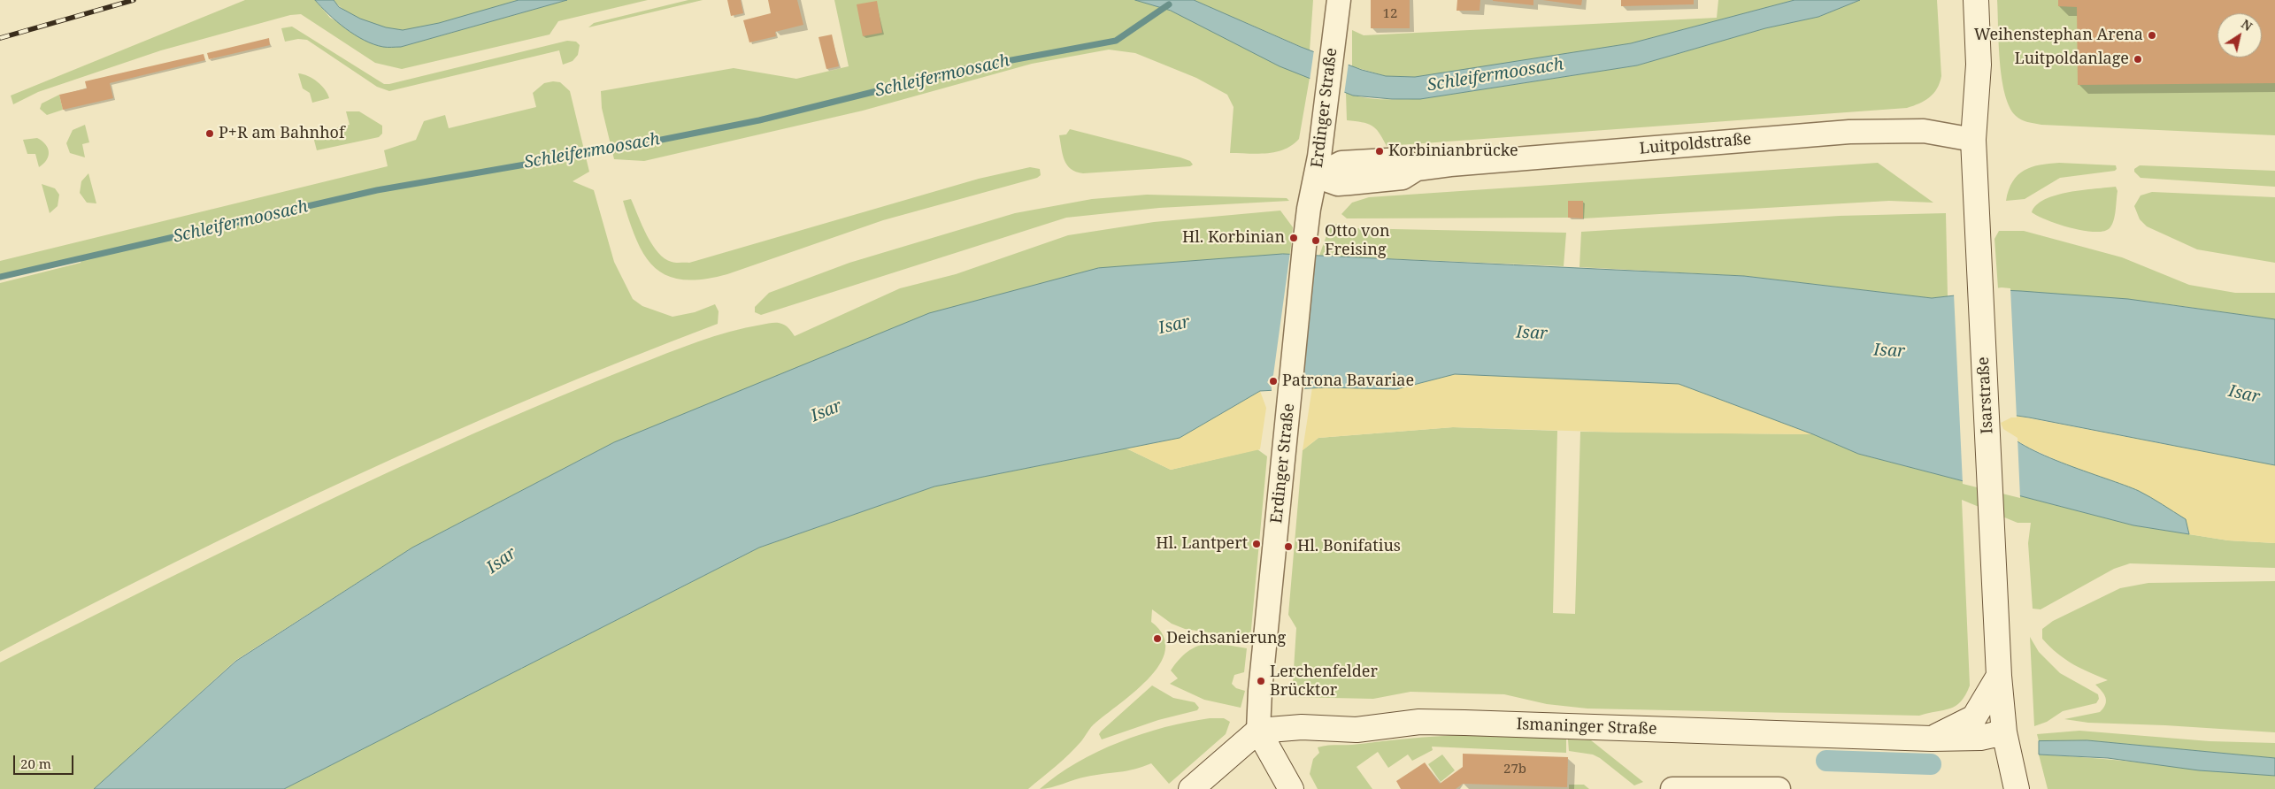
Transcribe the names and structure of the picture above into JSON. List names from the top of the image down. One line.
{"streets":{"street":["Erdinger Straße","Luitpoldstraße","Isarstraße","Ismaninger Straße"]},"crossings":[["Erdinger Straße","Luitpoldstraße"],["Erdinger Straße","Ismaninger Straße"],["Luitpoldstraße","Isarstraße"],["Isarstraße","Ismaninger Straße"]],"water":["Schleifermoosach","Isar"],"places":["Weihenstephan Arena","Luitpoldanlage","P+R am Bahnhof","Korbinianbrücke","Hl. Korbinian","Otto von Freising","Patrona Bavariae","Hl. Lantpert","Hl. Bonifatius","Deichsanierung","Lerchenfelder Brücktor"],"house_numbers":["12","27b"],"scale_bar":"20 m","north":"top right"}
